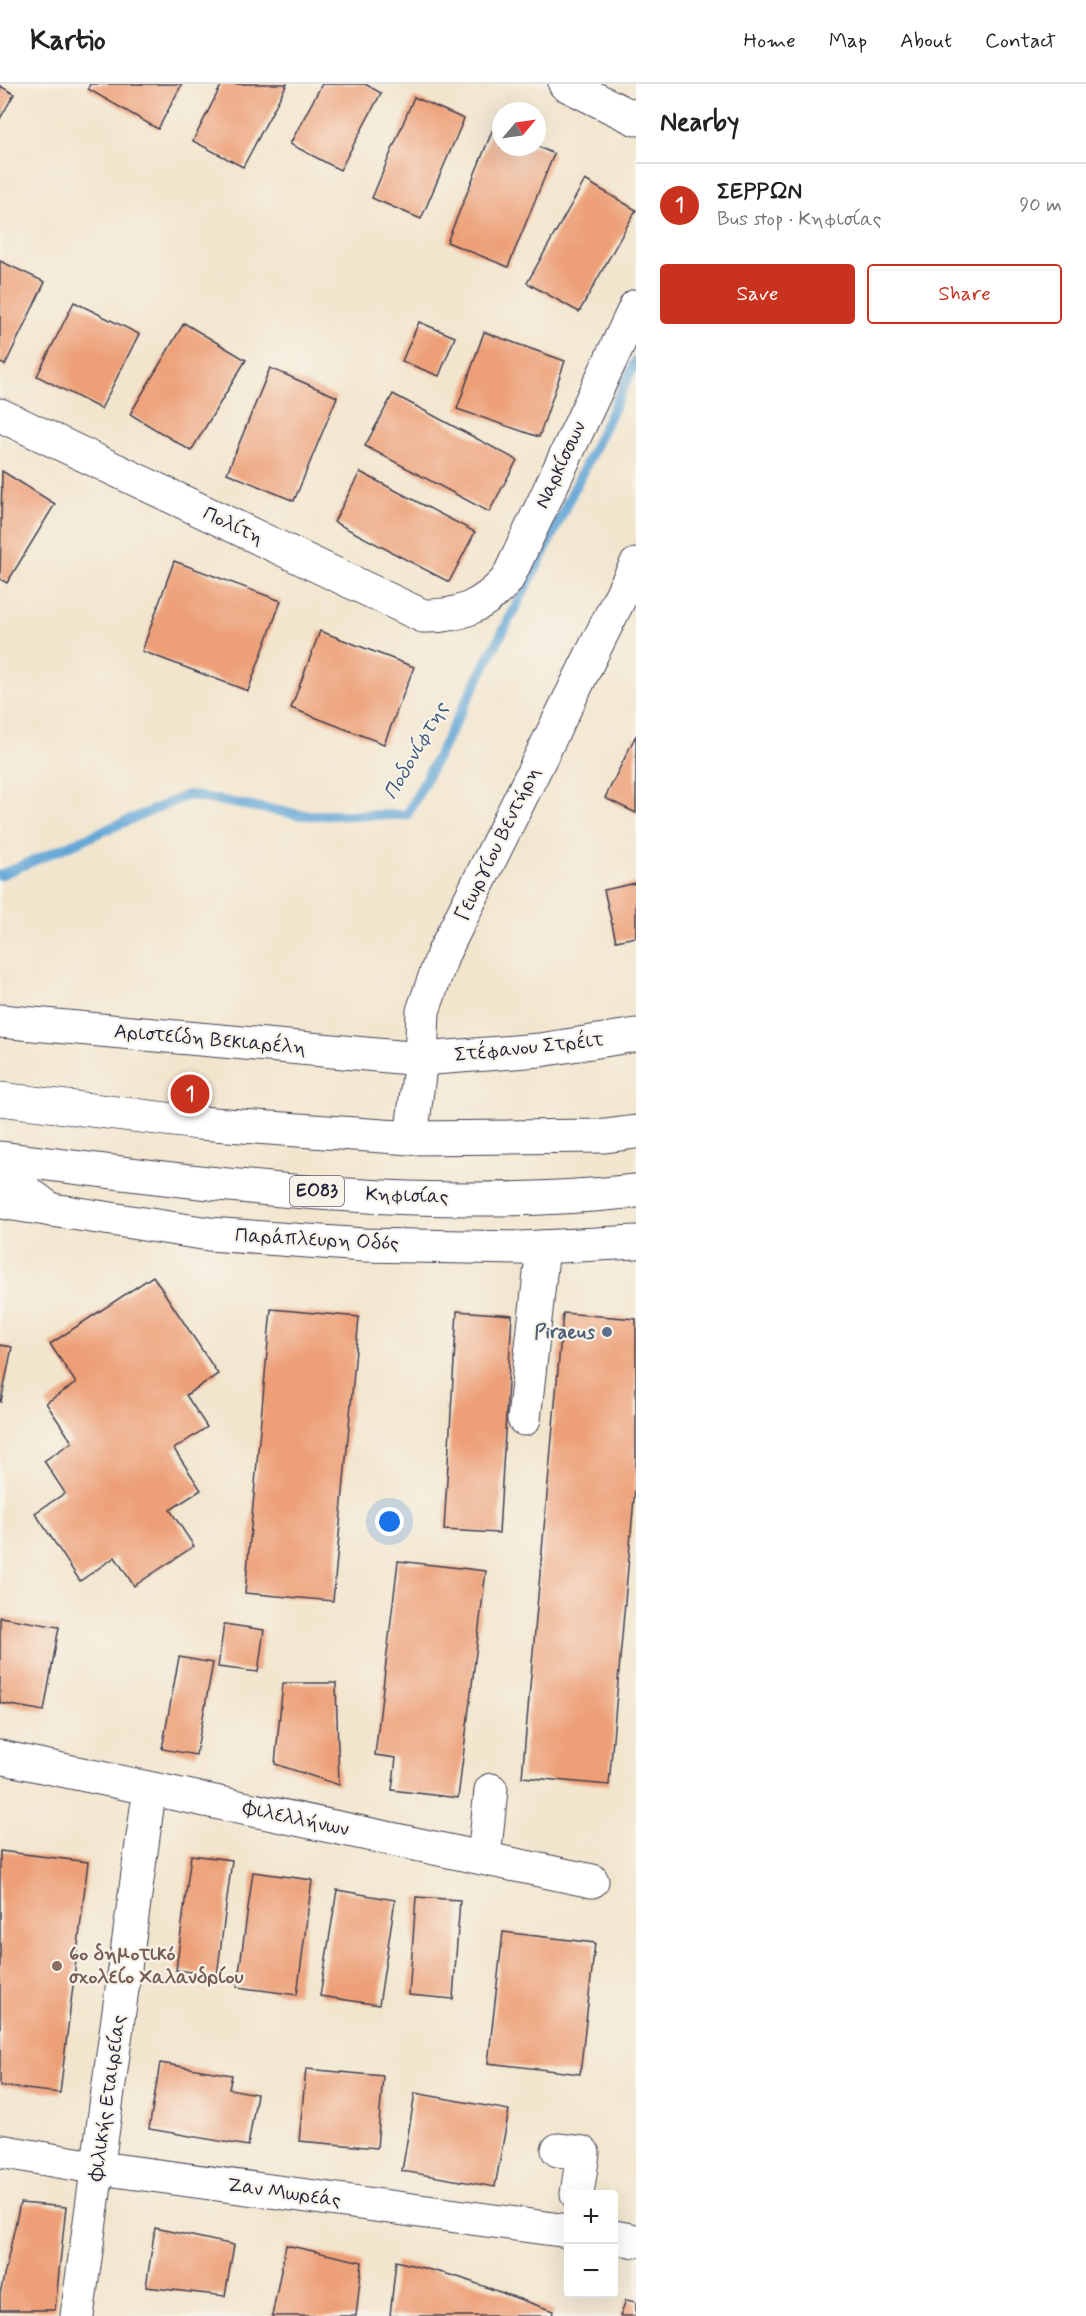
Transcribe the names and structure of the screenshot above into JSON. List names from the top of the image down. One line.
{"streets":{"street":["Ναρκίσσων","Πολίτη","Γεωργίου Βεντήρη","Αριστείδη Βεκιαρέλη","Στέφανου Στρέιτ","ΕΟ83","Κηφισίας","Παράπλευρη Οδός","Φιλελλήνων","Φιλικής Εταιρείας","Ζαν Μωρεάς"]},"crossings":[["Ναρκίσσων","Πολίτη"],["Γεωργίου Βεντήρη","Αριστείδη Βεκιαρέλη"],["Γεωργίου Βεντήρη","Στέφανου Στρέιτ"],["Αριστείδη Βεκιαρέλη","Στέφανου Στρέιτ"],["Φιλικής Εταιρείας","Ζαν Μωρεάς"]],"water":["Ποδονίφτης"],"places":["Piraeus","6ο δημοτικό σχολείο Χαλανδρίου"],"north":"top right","page":{"header":"Kartio","nav":["Home","Map","About","Contact"],"heading":"Nearby","list":[{"mark":"1","name":"ΣΕΡΡΩΝ","note":"Bus stop · Κηφισίας","value":"90 m"}],"buttons":["Save","Share"],"pins":"1","map_buttons":["+","−"]}}
